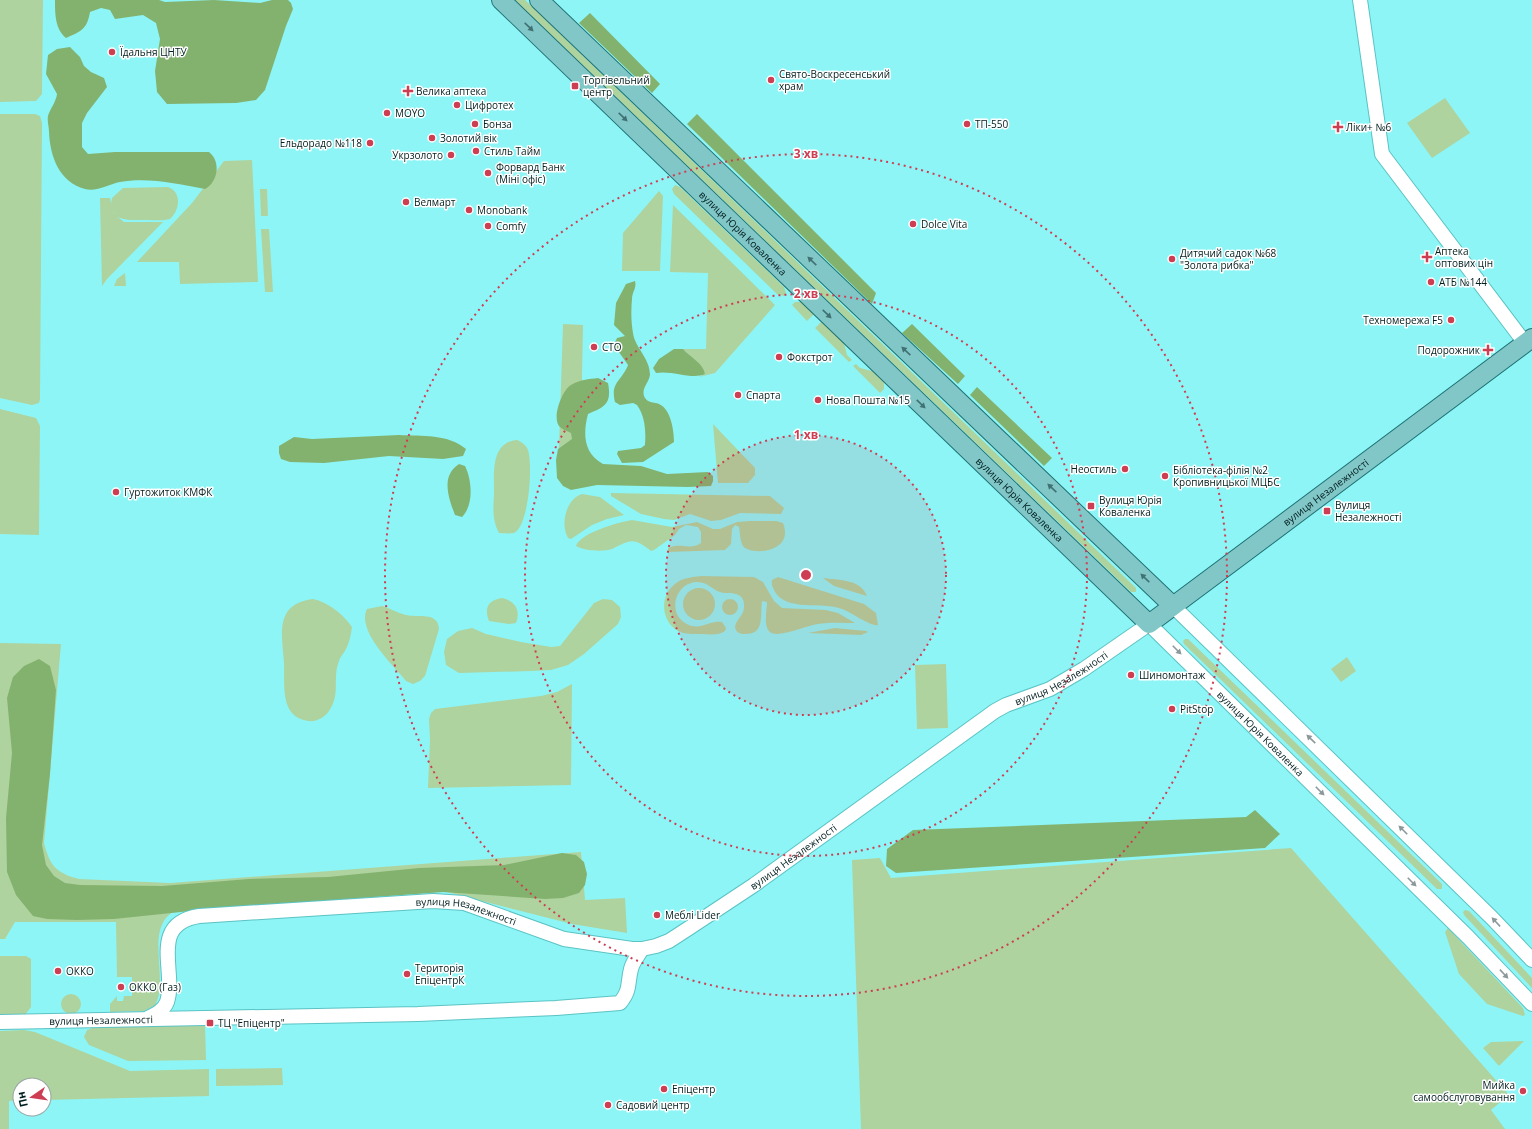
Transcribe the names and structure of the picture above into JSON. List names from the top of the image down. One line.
{"streets":{"main road":["вулиця Юрія Коваленка","вулиця Незалежності"]},"crossings":[["вулиця Юрія Коваленка","вулиця Незалежності"]],"places":{"other":["Їдальня ЦНТУ","Свято-Воскресенський храм","Цифротех","MOYO","Бонза","ТП-550","Золотий вік","Ельдорадо №118","Стиль Тайм","Укрзолото","Форвард Банк (Міні офіс)","Велмарт","Monobank","Dolce Vita","Comfy","Дитячий садок №68 \"Золота рибка\"","АТБ №144","Техномережа F5","СТО","Фокстрот","Спарта","Нова Пошта №15","Неостиль","Бібліотека-філія №2 Кропивницької МЦБС","Гуртожиток КМФК","Шиномонтаж","PitStop","Меблі Lider","ОККО","Територія ЕпіцентрК","ОККО (Газ)","Епіцентр","Мийка самообслуговування","Садовий центр"],"transit":["Торгівельний центр","Вулиця Юрія Коваленка","Вулиця Незалежності","ТЦ \"Епіцентр\""],"health":["Велика аптека","Ліки+ №6","Аптека оптових цін","Подорожник"]},"north":"left","rings":["3 хв","2 хв","1 хв"]}
